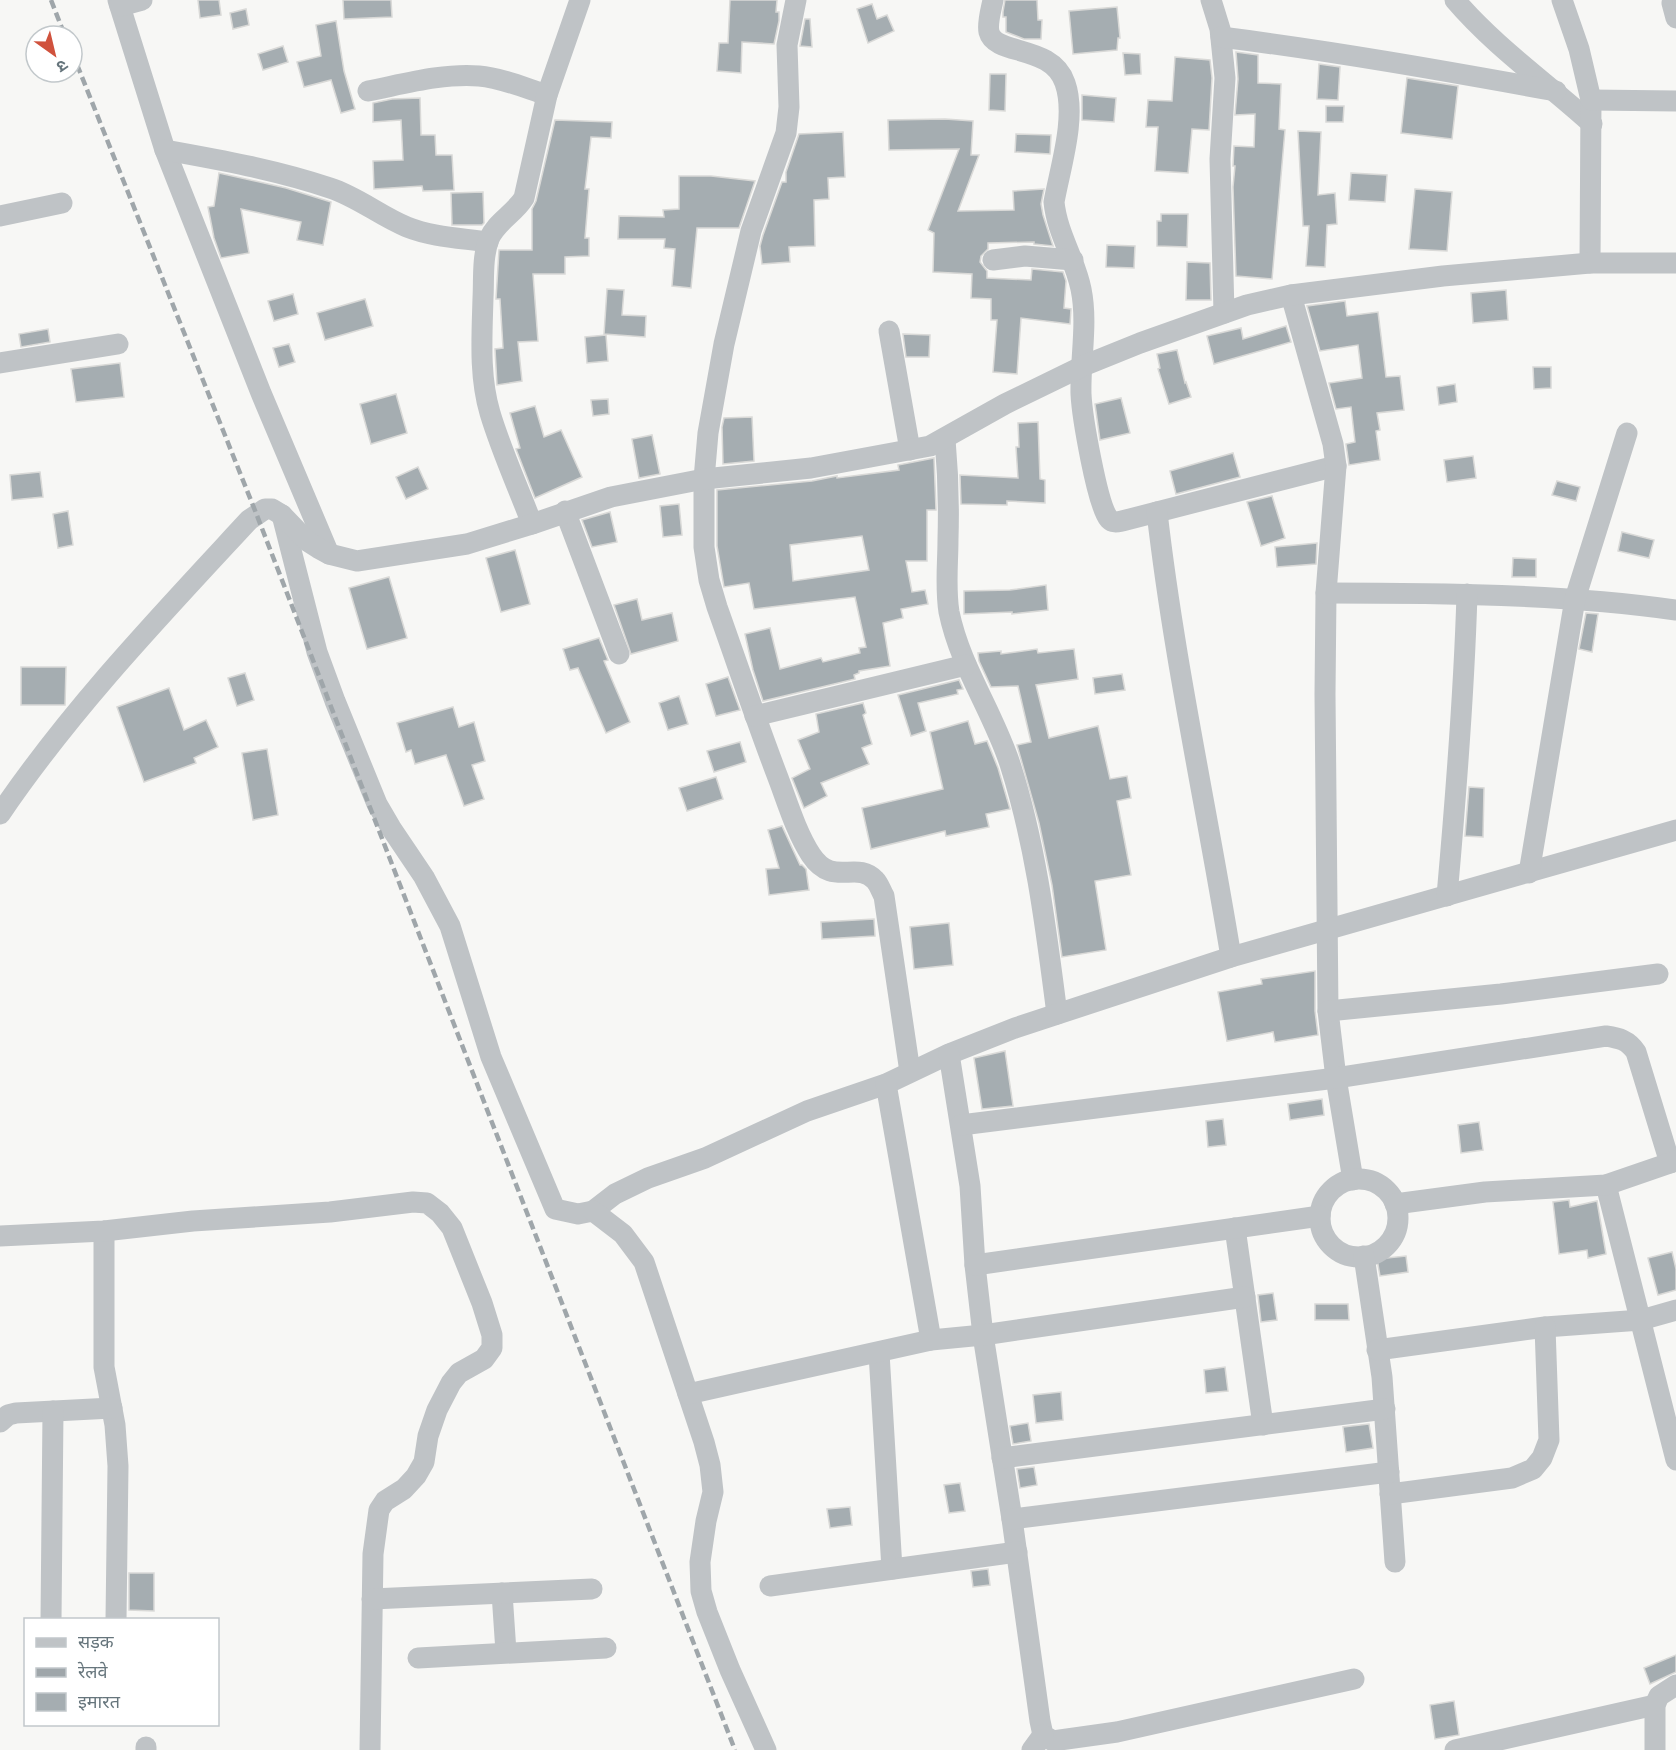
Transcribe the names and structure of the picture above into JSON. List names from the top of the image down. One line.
{"legend":["सड़क","रेलवे","इमारत"],"north":"bottom right"}
